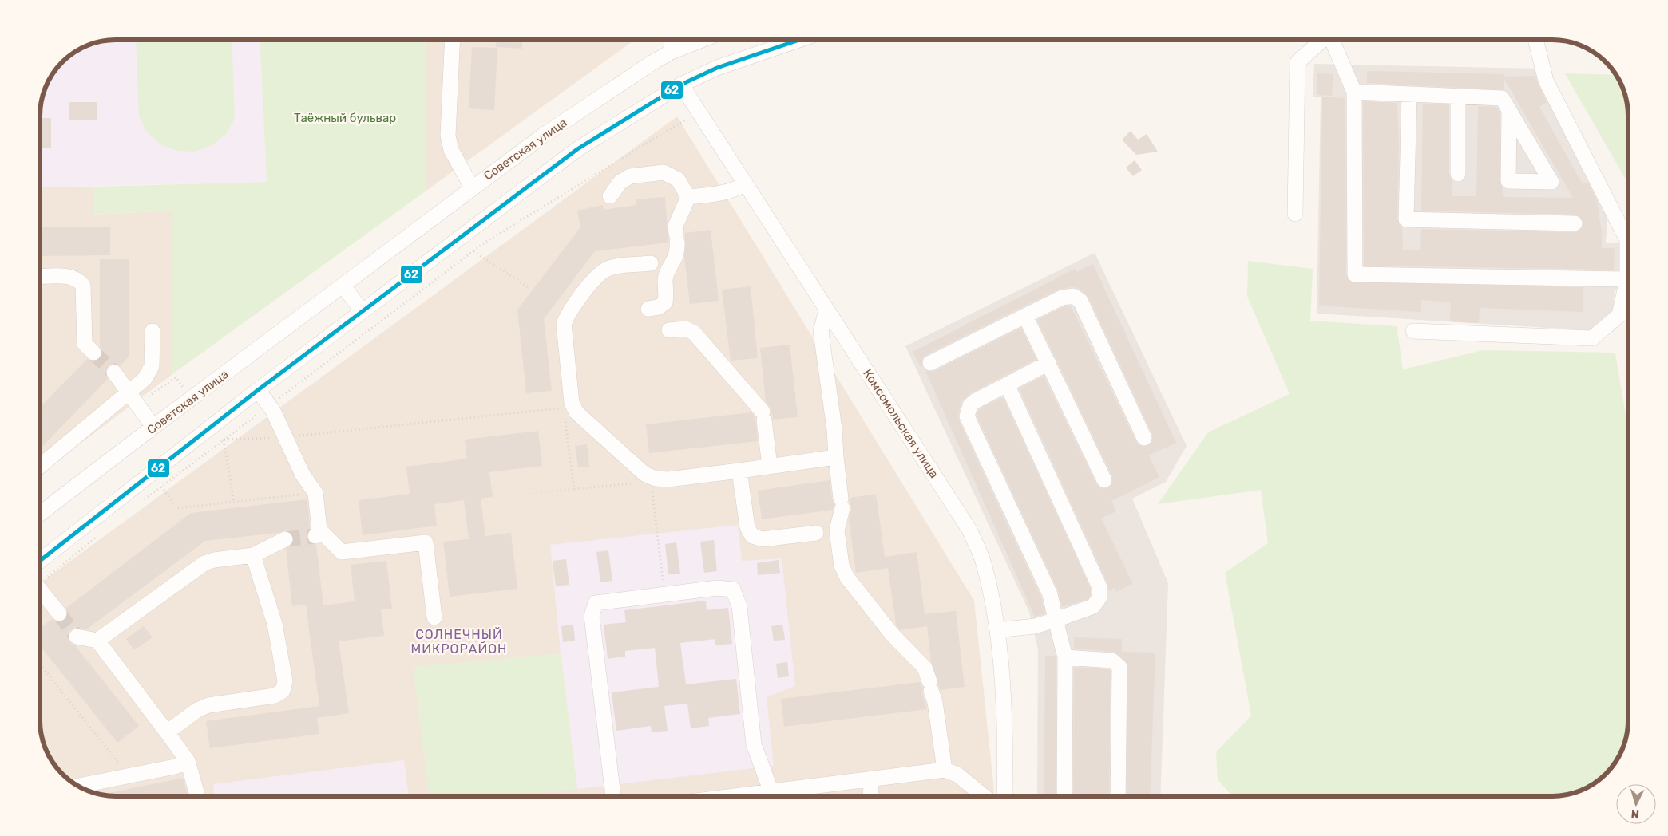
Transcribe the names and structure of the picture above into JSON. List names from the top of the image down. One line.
{"streets":{"street":["Советская улица","Комсомольская улица"]},"districts":["СОЛНЕЧНЫЙ МИКРОРАЙОН"],"parks":["Таёжный бульвар"],"lines":["transit line 62"],"north":"bottom"}
